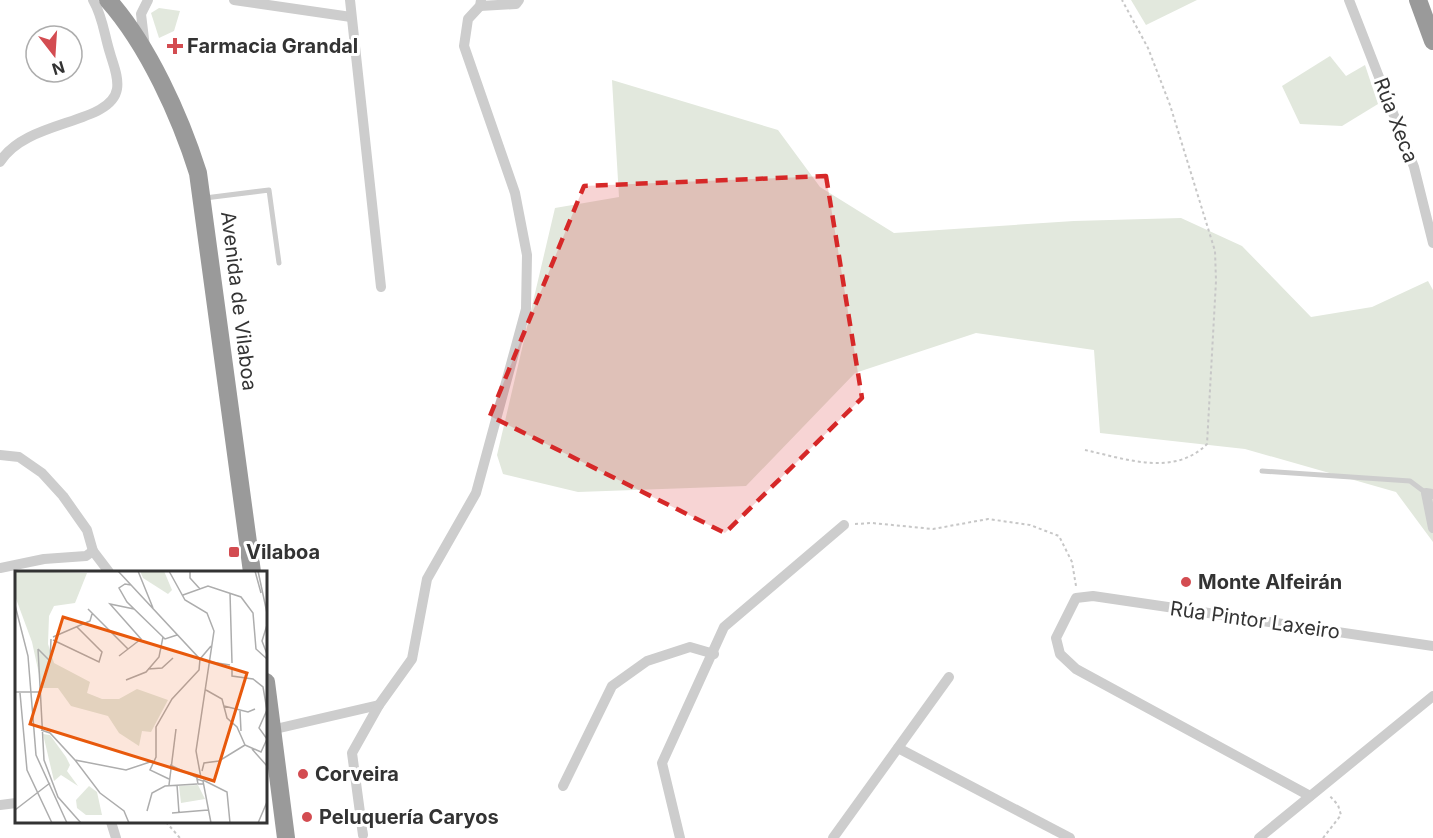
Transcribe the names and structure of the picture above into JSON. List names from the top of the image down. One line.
{"streets":{"highway":["Avenida de Vilaboa"],"street":["Rúa Xeca","Rúa Pintor Laxeiro"]},"places":{"health":["Farmacia Grandal"],"transit":["Vilaboa"],"other":["Monte Alfeirán","Corveira","Peluquería Caryos"]},"north":"bottom"}
